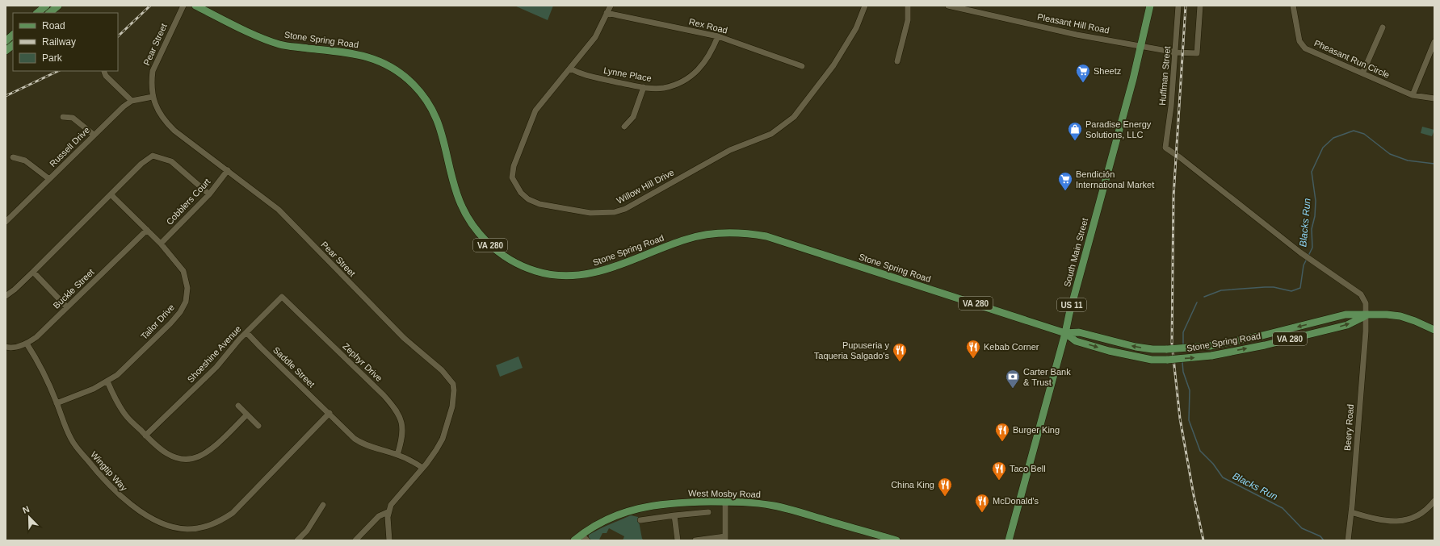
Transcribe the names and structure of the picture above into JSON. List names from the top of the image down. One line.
{"streets":{"main road":["Stone Spring Road","VA 280","South Main Street","US 11","West Mosby Road"],"street":["Pleasant Hill Road","Rex Road","Pear Street","Pheasant Run Circle","Lynne Place","Huffman Street","Russell Drive","Willow Hill Drive","Cobblers Court","Buckle Street","Tailor Drive","Shoeshine Avenue","Zephyr Drive","Saddle Street","Beery Road","Wingtip Way"]},"crossings":[["Pleasant Hill Road","Huffman Street"],["Pleasant Hill Road","South Main Street"],["Rex Road","Lynne Place"],["Rex Road","Willow Hill Drive"],["Stone Spring Road","Huffman Street"],["Stone Spring Road","South Main Street"],["Stone Spring Road","Beery Road"],["Pear Street","Russell Drive"],["Pear Street","Cobblers Court"],["Pear Street","Saddle Street"],["Lynne Place","Willow Hill Drive"],["Huffman Street","Beery Road"],["Cobblers Court","Tailor Drive"],["Buckle Street","Tailor Drive"],["Buckle Street","Wingtip Way"],["Tailor Drive","Wingtip Way"],["Shoeshine Avenue","Zephyr Drive"],["Shoeshine Avenue","Saddle Street"],["Zephyr Drive","Saddle Street"],["Saddle Street","Wingtip Way"]],"water":["Blacks Run"],"places":{"supermarket":["Sheetz","Bendición International Market"],"shop":["Paradise Energy Solutions, LLC"],"restaurant":["Kebab Corner","Pupuseria y Taqueria Salgado's","Burger King","Taco Bell","China King","McDonald's"],"bank":["Carter Bank & Trust"]},"legend":["Road","Railway","Park"],"north":"top left"}
